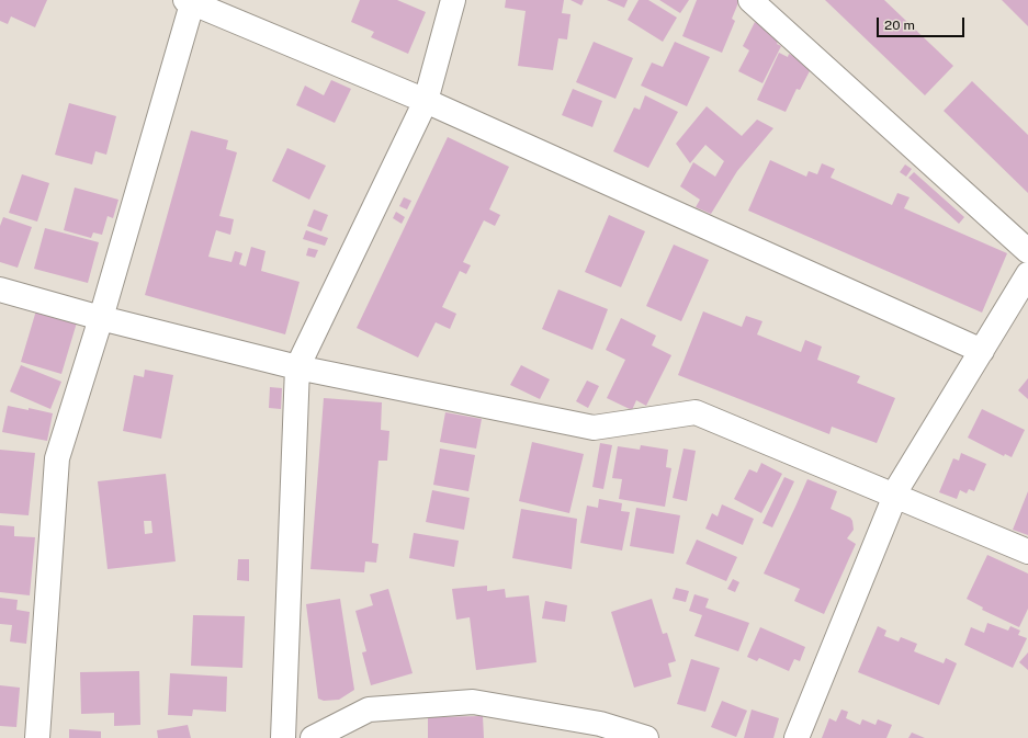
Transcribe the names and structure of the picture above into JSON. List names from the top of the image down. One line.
{"scale_bar":"20 m"}
